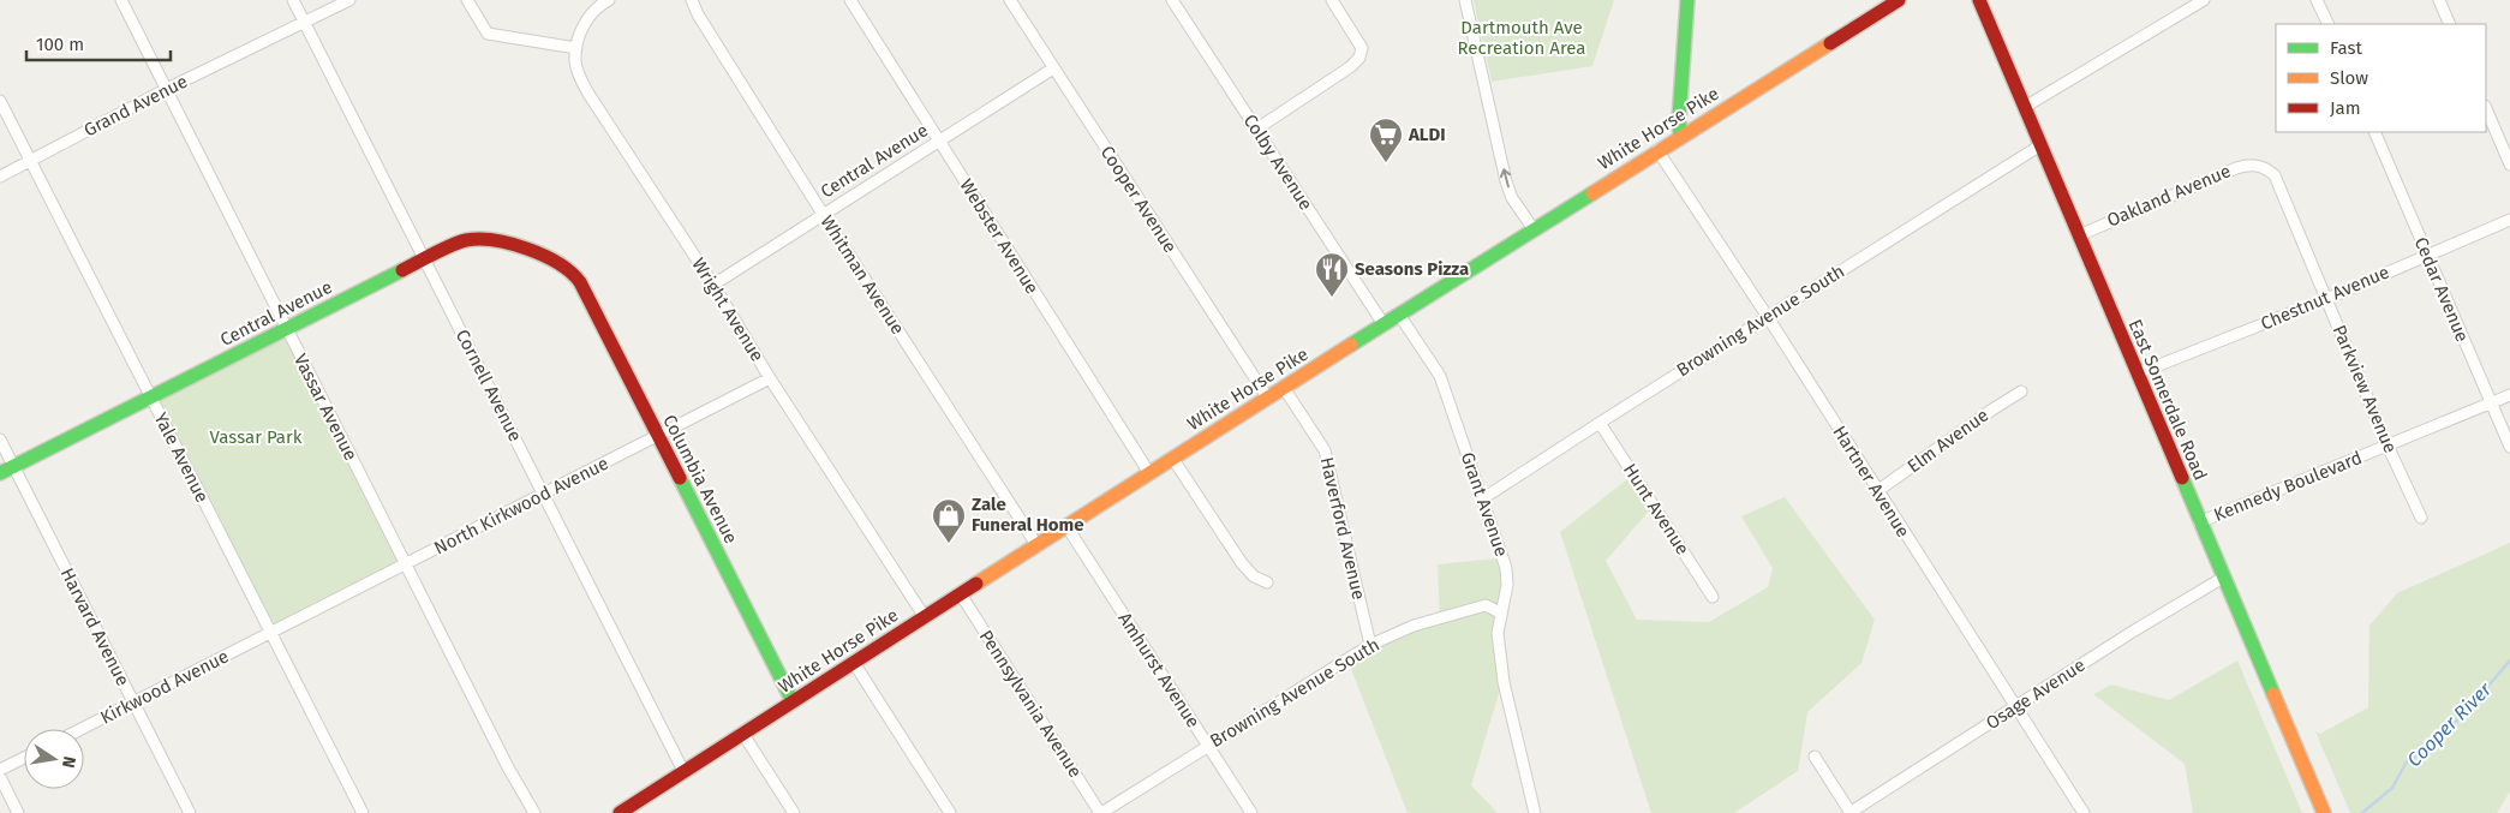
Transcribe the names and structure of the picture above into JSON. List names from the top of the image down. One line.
{"streets":{"main road":["White Horse Pike","Central Avenue","East Somerdale Road","Columbia Avenue"],"street":["Grand Avenue","Colby Avenue","Oakland Avenue","Cooper Avenue","Webster Avenue","Whitman Avenue","Cedar Avenue","Chestnut Avenue","Wright Avenue","Browning Avenue South","Cornell Avenue","Parkview Avenue","Vassar Avenue","Elm Avenue","Yale Avenue","Hartner Avenue","Kennedy Boulevard","Grant Avenue","North Kirkwood Avenue","Hunt Avenue","Haverford Avenue","Harvard Avenue","Amhurst Avenue","Kirkwood Avenue","Osage Avenue","Pennsylvania Avenue"]},"crossings":[["Grand Avenue","Cornell Avenue"],["Grand Avenue","Vassar Avenue"],["Grand Avenue","Yale Avenue"],["White Horse Pike","Colby Avenue"],["White Horse Pike","Cooper Avenue"],["White Horse Pike","Webster Avenue"],["White Horse Pike","Whitman Avenue"],["White Horse Pike","Wright Avenue"],["White Horse Pike","Cornell Avenue"],["White Horse Pike","Columbia Avenue"],["White Horse Pike","Hartner Avenue"],["White Horse Pike","Grant Avenue"],["White Horse Pike","Haverford Avenue"],["White Horse Pike","Amhurst Avenue"],["White Horse Pike","Pennsylvania Avenue"],["Central Avenue","Cooper Avenue"],["Central Avenue","Webster Avenue"],["Central Avenue","Whitman Avenue"],["Central Avenue","Wright Avenue"],["Central Avenue","Cornell Avenue"],["Central Avenue","Vassar Avenue"],["Central Avenue","Yale Avenue"],["Central Avenue","Columbia Avenue"],["Central Avenue","Harvard Avenue"],["Oakland Avenue","Parkview Avenue"],["Oakland Avenue","East Somerdale Road"],["Cedar Avenue","Chestnut Avenue"],["Cedar Avenue","Kennedy Boulevard"],["Chestnut Avenue","Parkview Avenue"],["Chestnut Avenue","East Somerdale Road"],["Wright Avenue","North Kirkwood Avenue"],["Browning Avenue South","East Somerdale Road"],["Browning Avenue South","Hartner Avenue"],["Browning Avenue South","Grant Avenue"],["Browning Avenue South","Hunt Avenue"],["Browning Avenue South","Haverford Avenue"],["Browning Avenue South","Amhurst Avenue"],["Browning Avenue South","Pennsylvania Avenue"],["Cornell Avenue","North Kirkwood Avenue"],["Parkview Avenue","Kennedy Boulevard"],["East Somerdale Road","Kennedy Boulevard"],["East Somerdale Road","Osage Avenue"],["Vassar Avenue","North Kirkwood Avenue"],["Elm Avenue","Hartner Avenue"],["Yale Avenue","North Kirkwood Avenue"],["Yale Avenue","Kirkwood Avenue"],["Columbia Avenue","North Kirkwood Avenue"],["Hartner Avenue","Osage Avenue"],["North Kirkwood Avenue","Kirkwood Avenue"],["Harvard Avenue","Kirkwood Avenue"]],"water":["Cooper River"],"parks":["Dartmouth Ave Recreation Area","Vassar Park"],"places":{"supermarket":["ALDI"],"restaurant":["Seasons Pizza"],"shop":["Zale Funeral Home"]},"legend":["Fast","Slow","Jam"],"scale_bar":"100 m","north":"right"}
